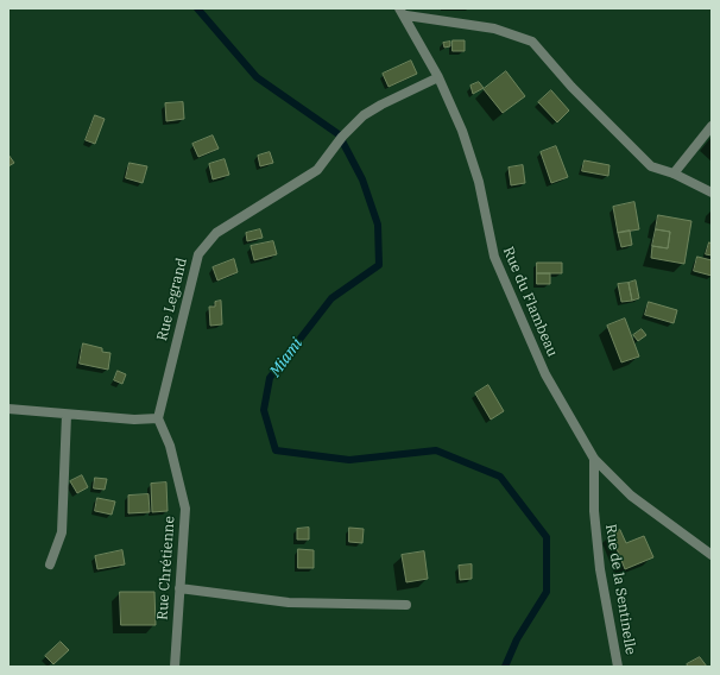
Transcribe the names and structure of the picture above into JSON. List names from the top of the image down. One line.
{"streets":{"street":["Rue Legrand","Rue du Flambeau","Rue Chrétienne","Rue de la Sentinelle"]},"crossings":[["Rue Legrand","Rue du Flambeau"],["Rue Legrand","Rue Chrétienne"],["Rue du Flambeau","Rue de la Sentinelle"]],"water":["Miami"]}
